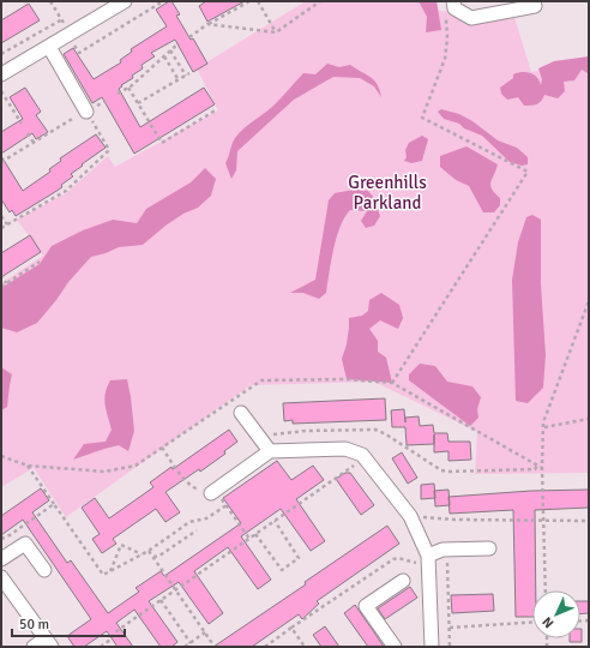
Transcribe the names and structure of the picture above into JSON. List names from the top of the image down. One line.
{"parks":["Greenhills Parkland"],"scale_bar":"50 m","north":"bottom left"}
